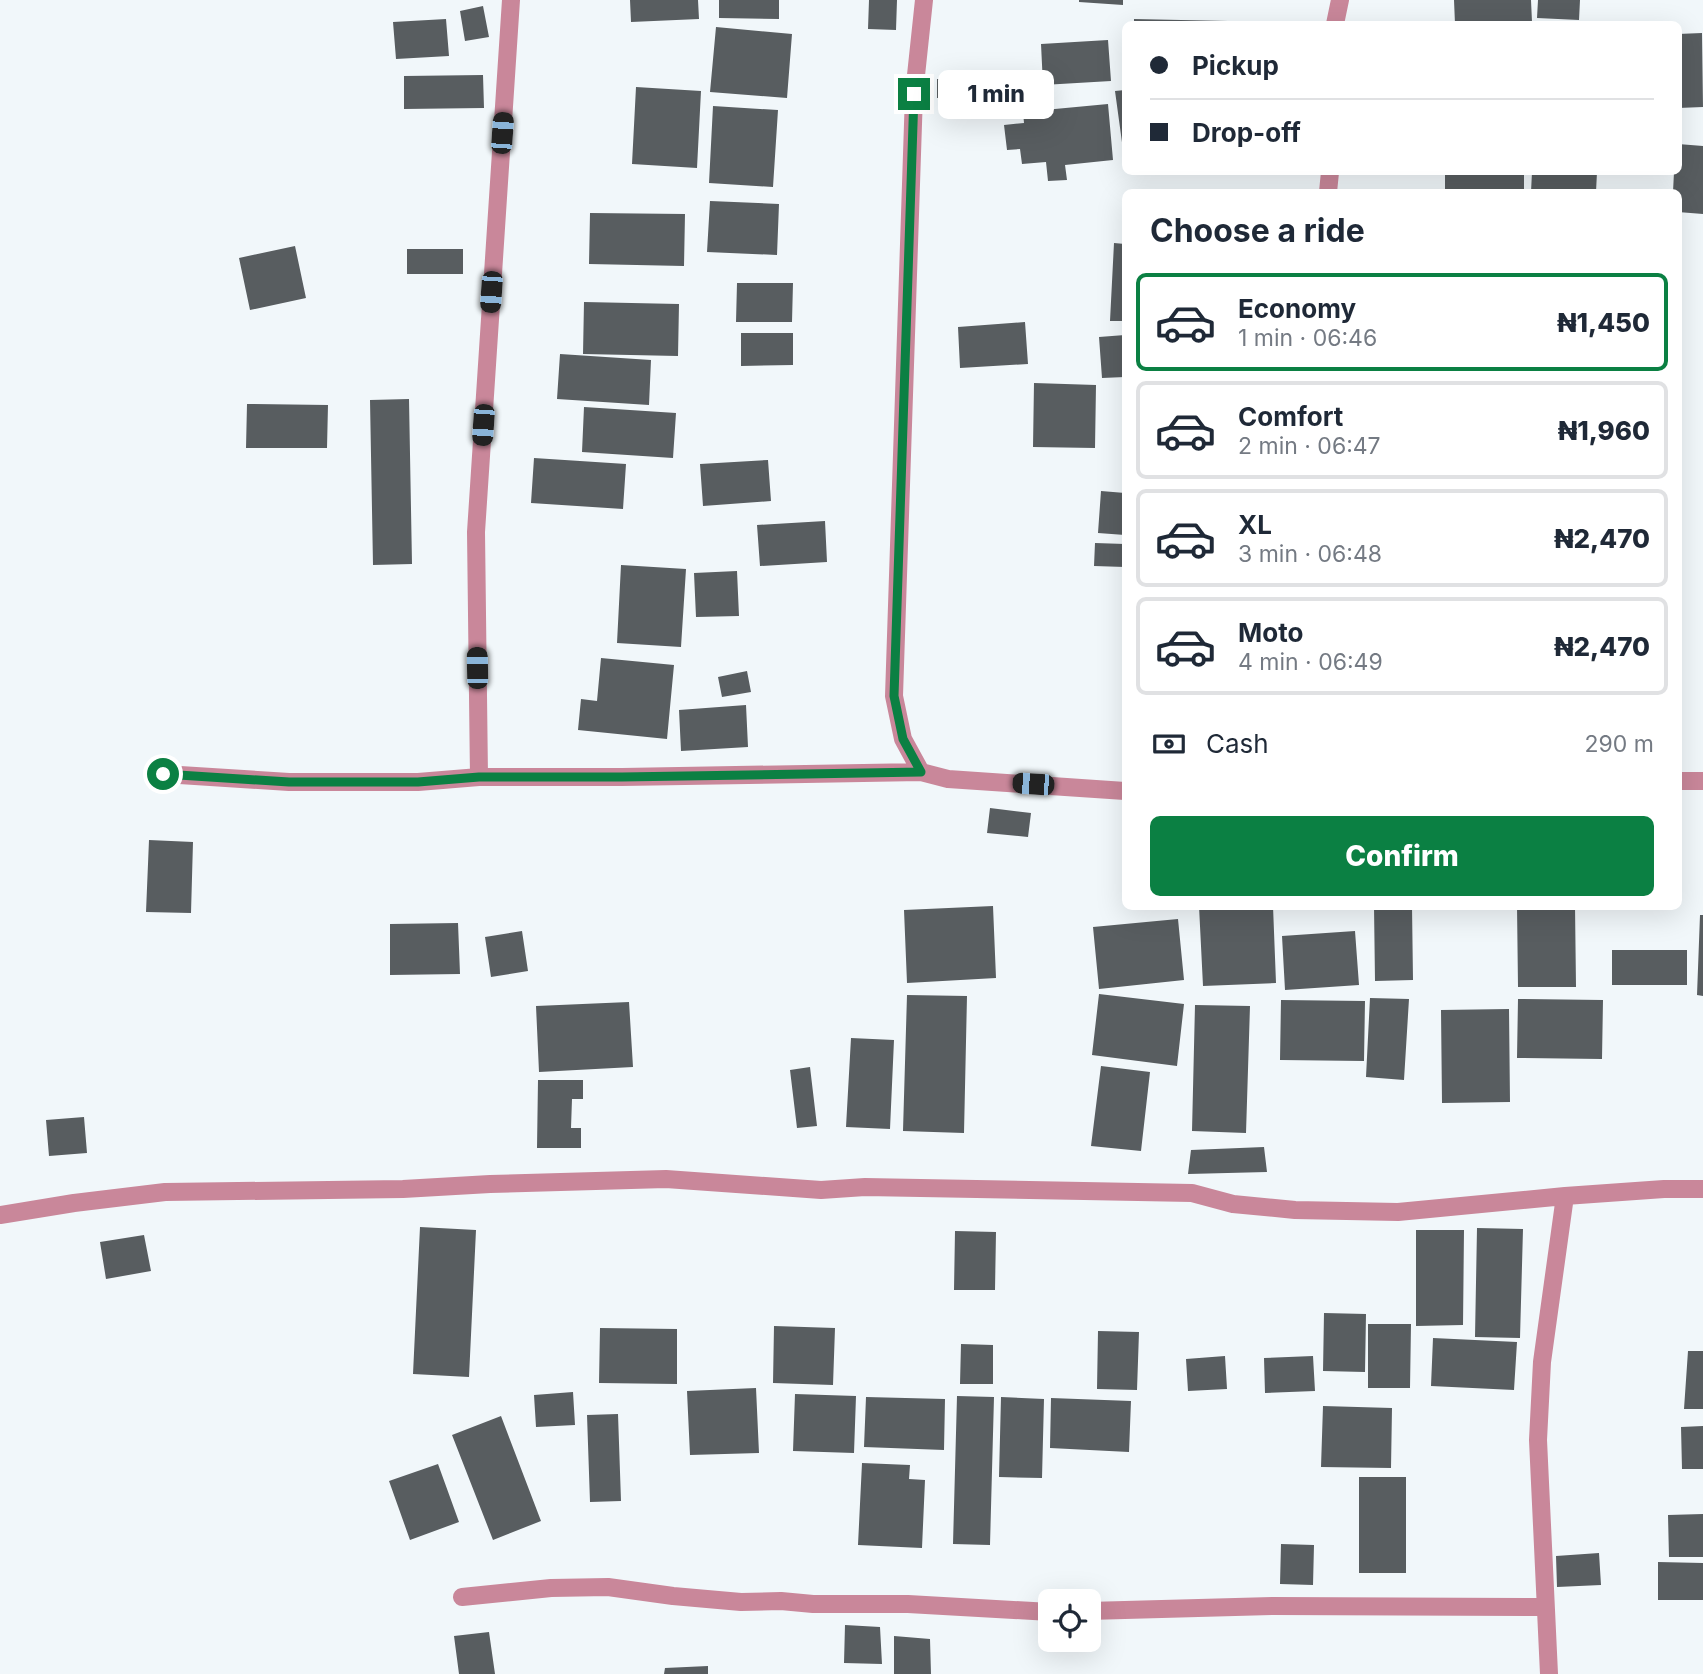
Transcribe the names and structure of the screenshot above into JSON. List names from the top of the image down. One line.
{"page":{"banner":["Pickup","Drop-off"],"bubble":"1 min","heading":"Choose a ride","list":[{"name":"Economy","note":"1 min · 06:46","value":"₦1,450"},{"name":"Comfort","note":"2 min · 06:47","value":"₦1,960"},{"name":"XL","note":"3 min · 06:48","value":"₦2,470"},{"name":"Moto","note":"4 min · 06:49","value":"₦2,470"}],"pay":["Cash","290 m"],"buttons":"Confirm"}}
